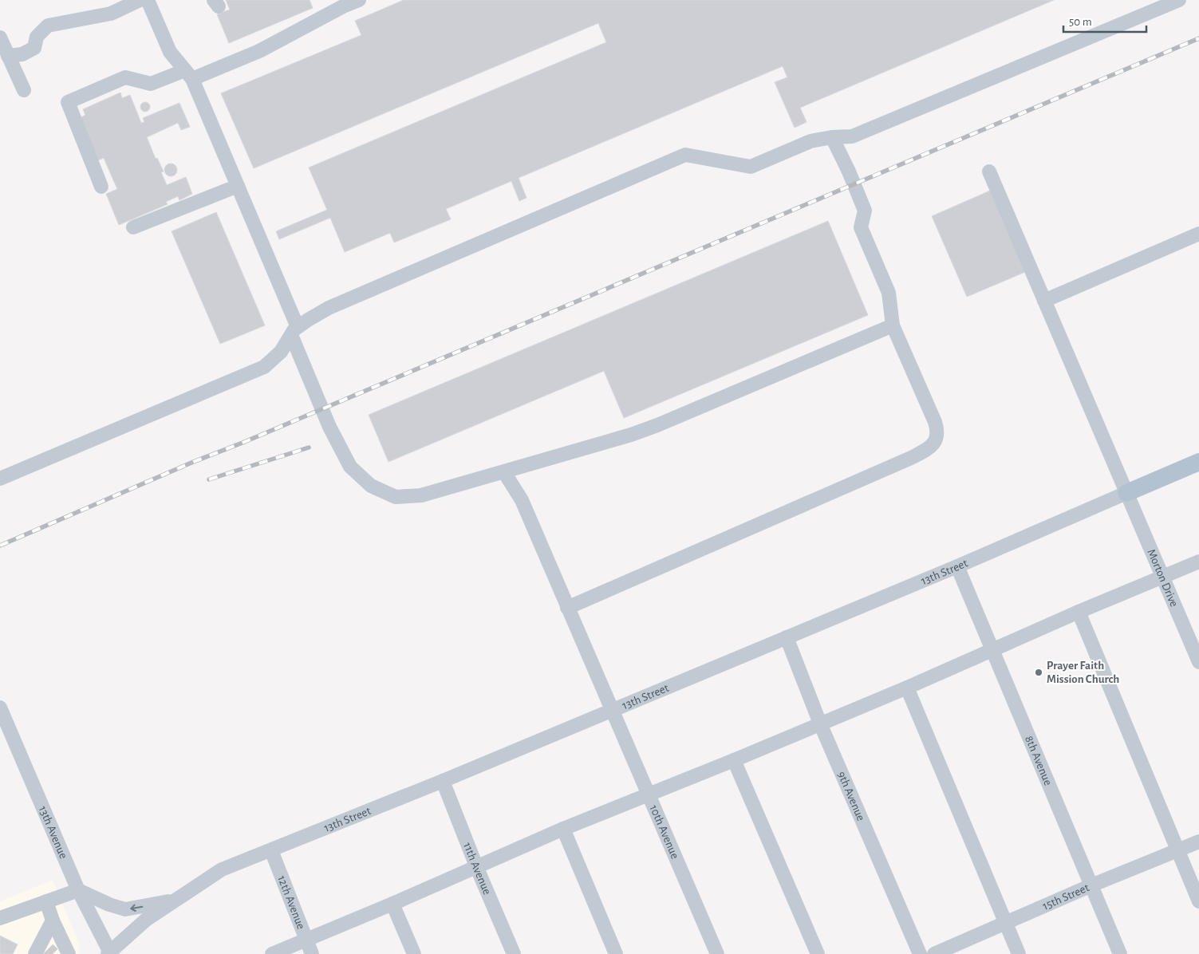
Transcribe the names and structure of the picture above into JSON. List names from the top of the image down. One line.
{"streets":{"main road":["13th Street"],"street":["Morton Drive","8th Avenue","9th Avenue","13th Avenue","10th Avenue","11th Avenue","15th Street","12th Avenue"]},"crossings":[["13th Street","Morton Drive"],["13th Street","8th Avenue"],["13th Street","9th Avenue"],["13th Street","13th Avenue"],["13th Street","10th Avenue"],["13th Street","11th Avenue"],["13th Street","12th Avenue"],["8th Avenue","15th Street"]],"places":["Prayer Faith Mission Church"],"scale_bar":"50 m"}
